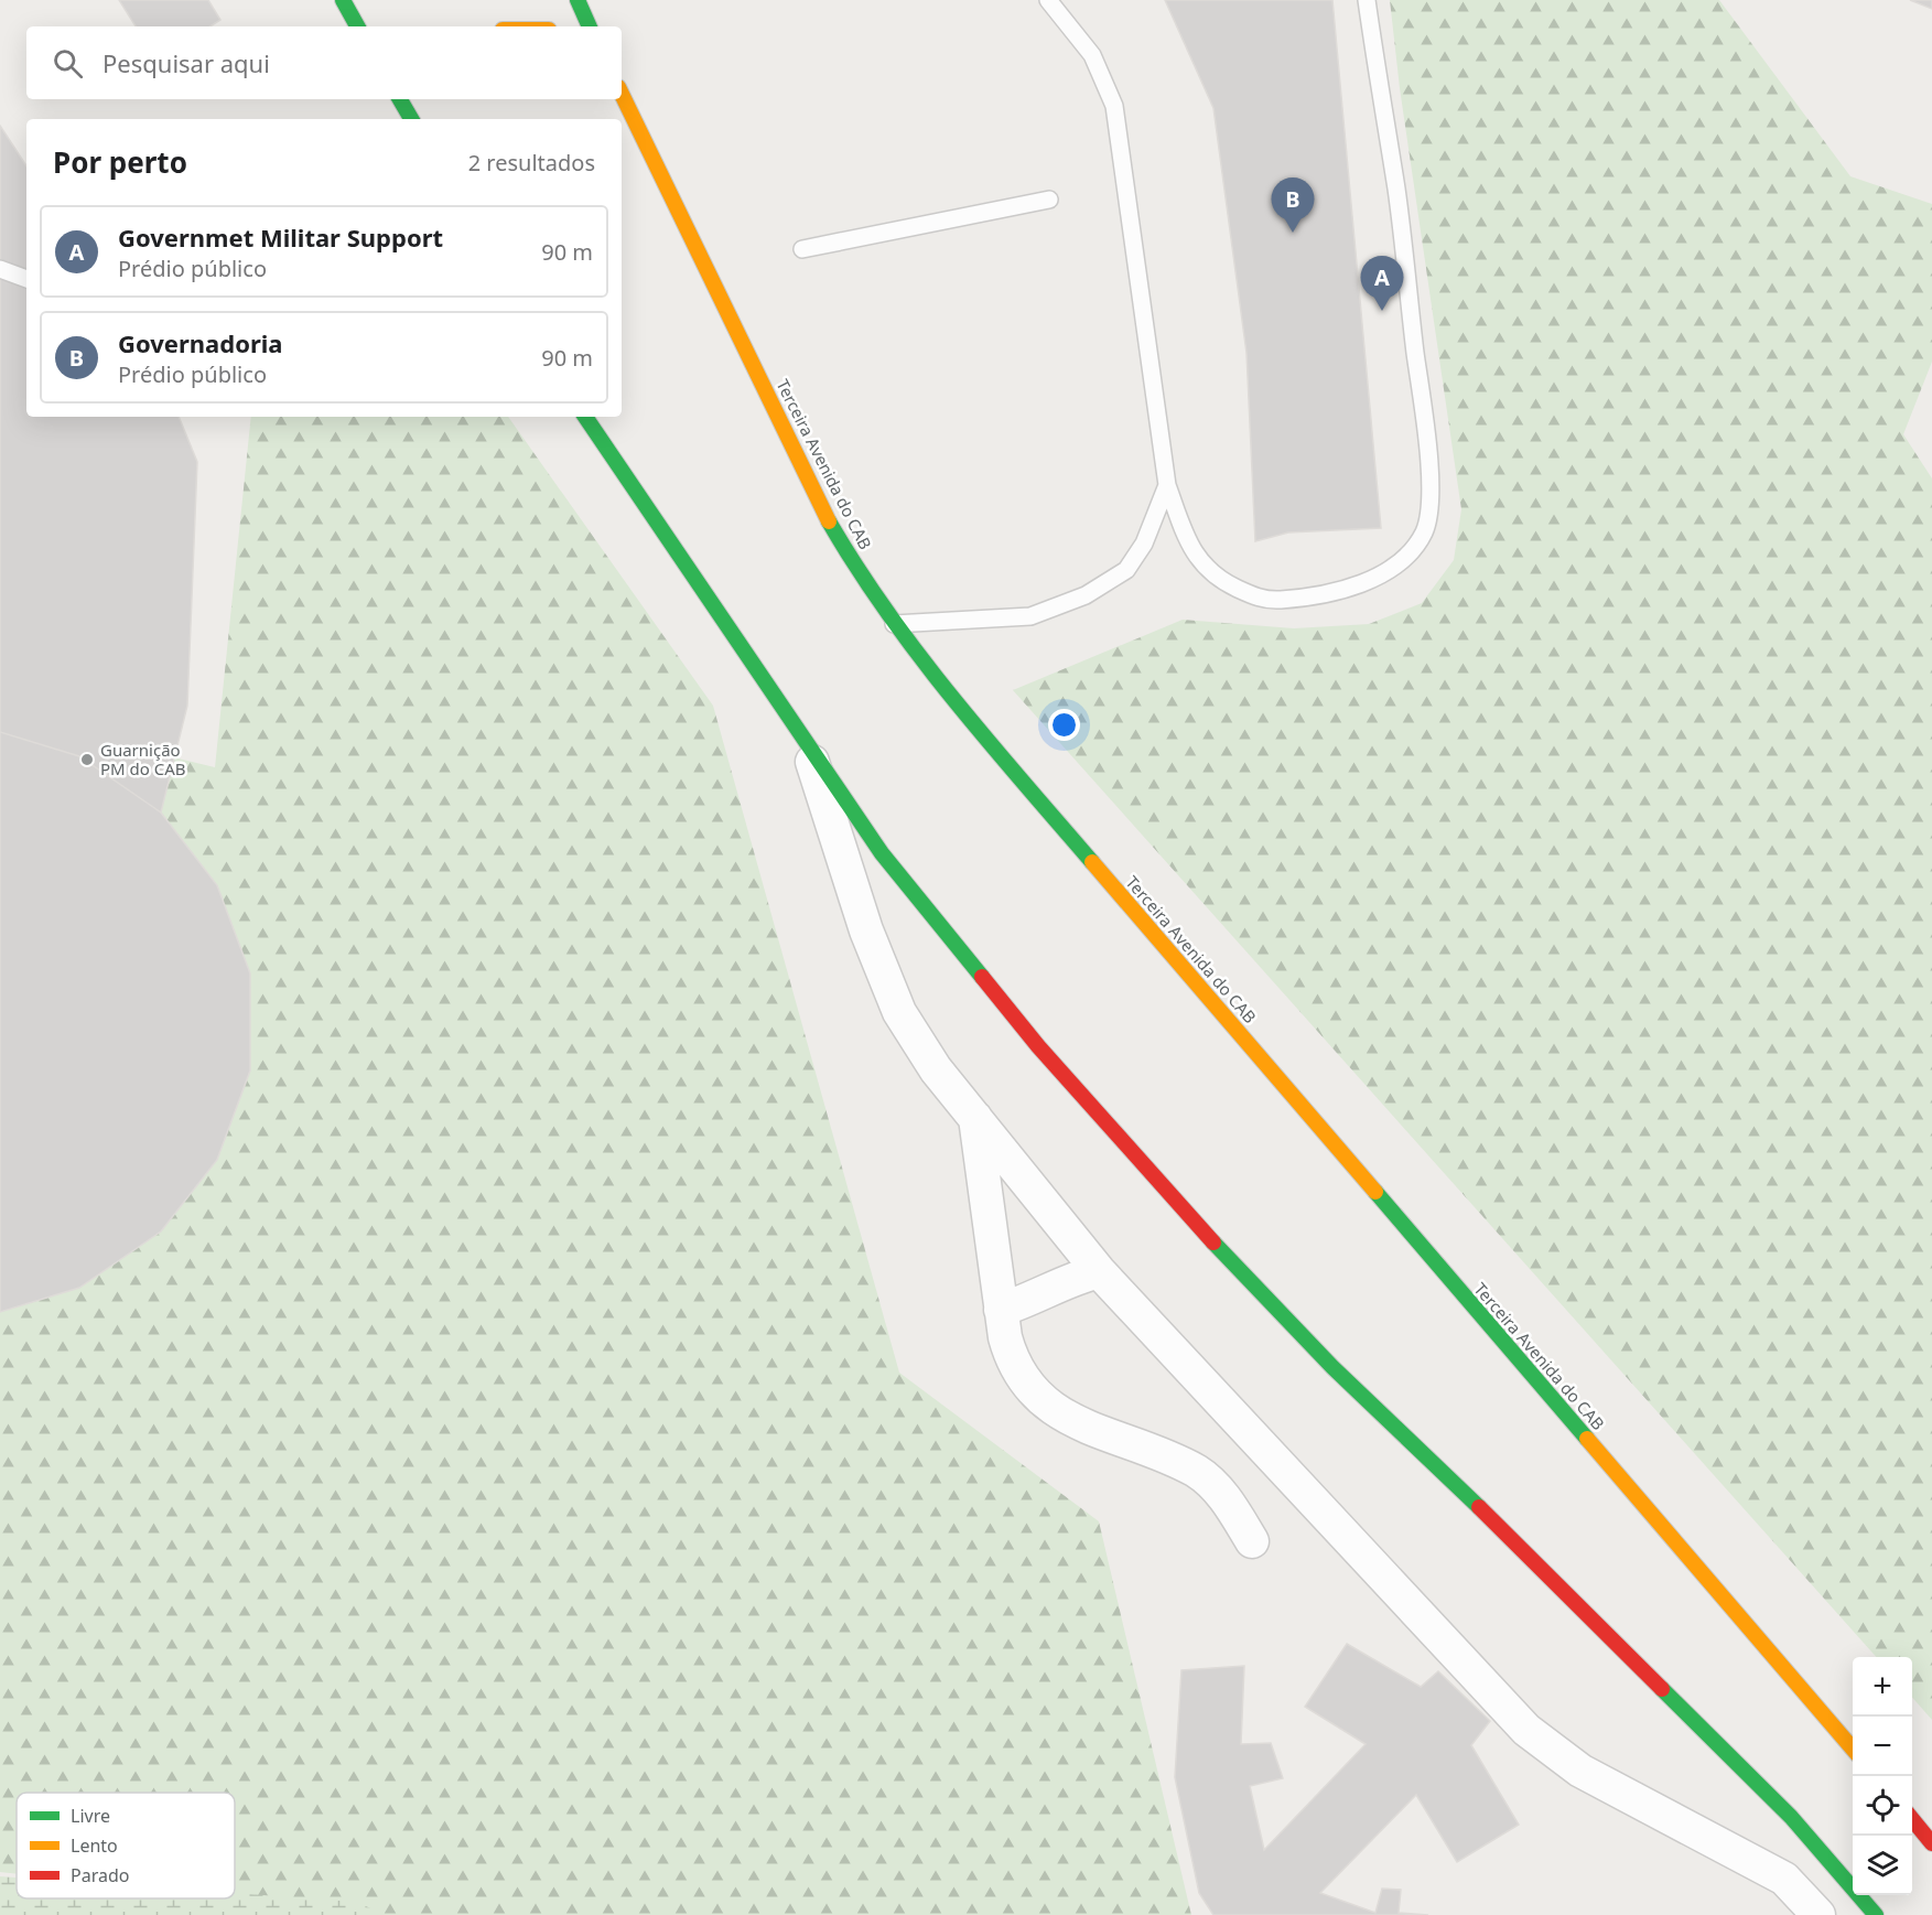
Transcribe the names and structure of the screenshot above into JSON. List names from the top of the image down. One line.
{"streets":{"main road":["Terceira Avenida do CAB"]},"places":["Guarnição PM do CAB"],"legend":["Livre","Lento","Parado"],"page":{"search":"Pesquisar aqui","heading":["Por perto","2 resultados"],"pins":["B","A"],"list":[{"mark":"A","name":"Governmet Militar Support","note":"Prédio público","value":"90 m"},{"mark":"B","name":"Governadoria","note":"Prédio público","value":"90 m"}],"map_buttons":["+","−"]}}
